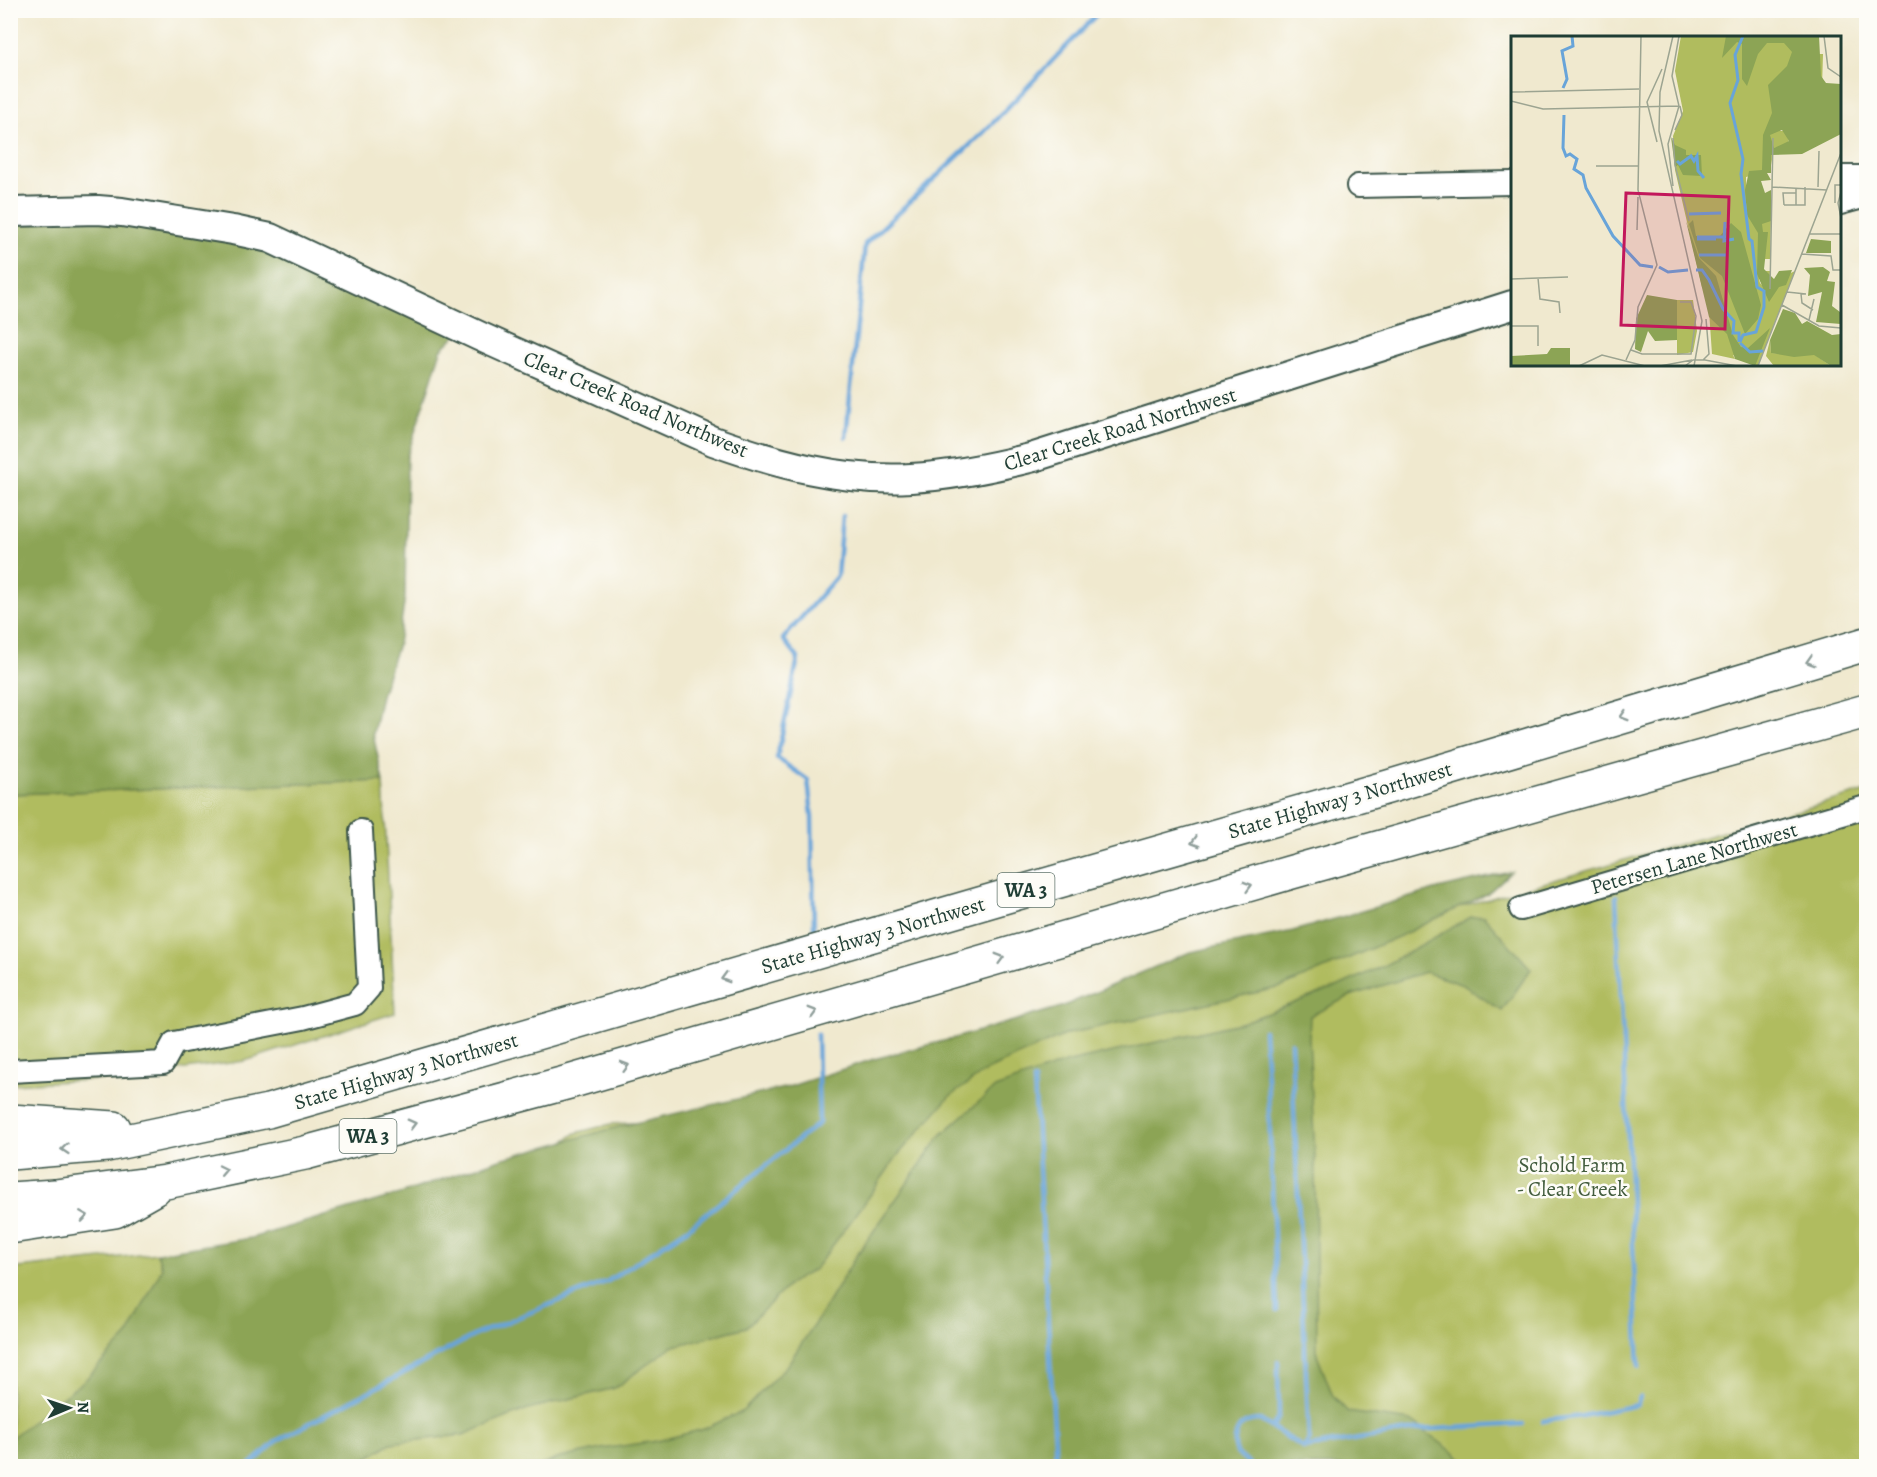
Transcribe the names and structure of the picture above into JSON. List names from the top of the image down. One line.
{"streets":{"highway":["State Highway 3 Northwest","WA 3"],"main road":["Clear Creek Road Northwest"],"street":["Petersen Lane Northwest"]},"parks":["Schold Farm - Clear Creek"],"north":"right"}
